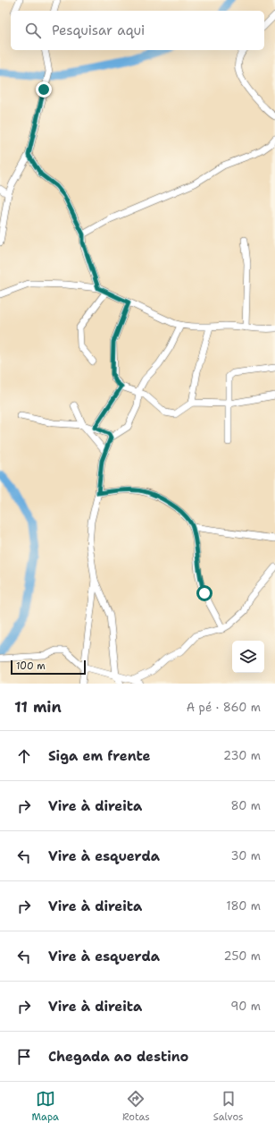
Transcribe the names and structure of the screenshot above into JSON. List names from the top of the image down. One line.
{"scale_bar":"100 m","page":{"search":"Pesquisar aqui","scale":"100 m","heading":["11 min","A pé · 860 m"],"list":[["Siga em frente","230 m"],["Vire à direita","80 m"],["Vire à esquerda","30 m"],["Vire à direita","180 m"],["Vire à esquerda","250 m"],["Vire à direita","90 m"],"Chegada ao destino"],"nav":["Mapa","Rotas","Salvos"]}}
